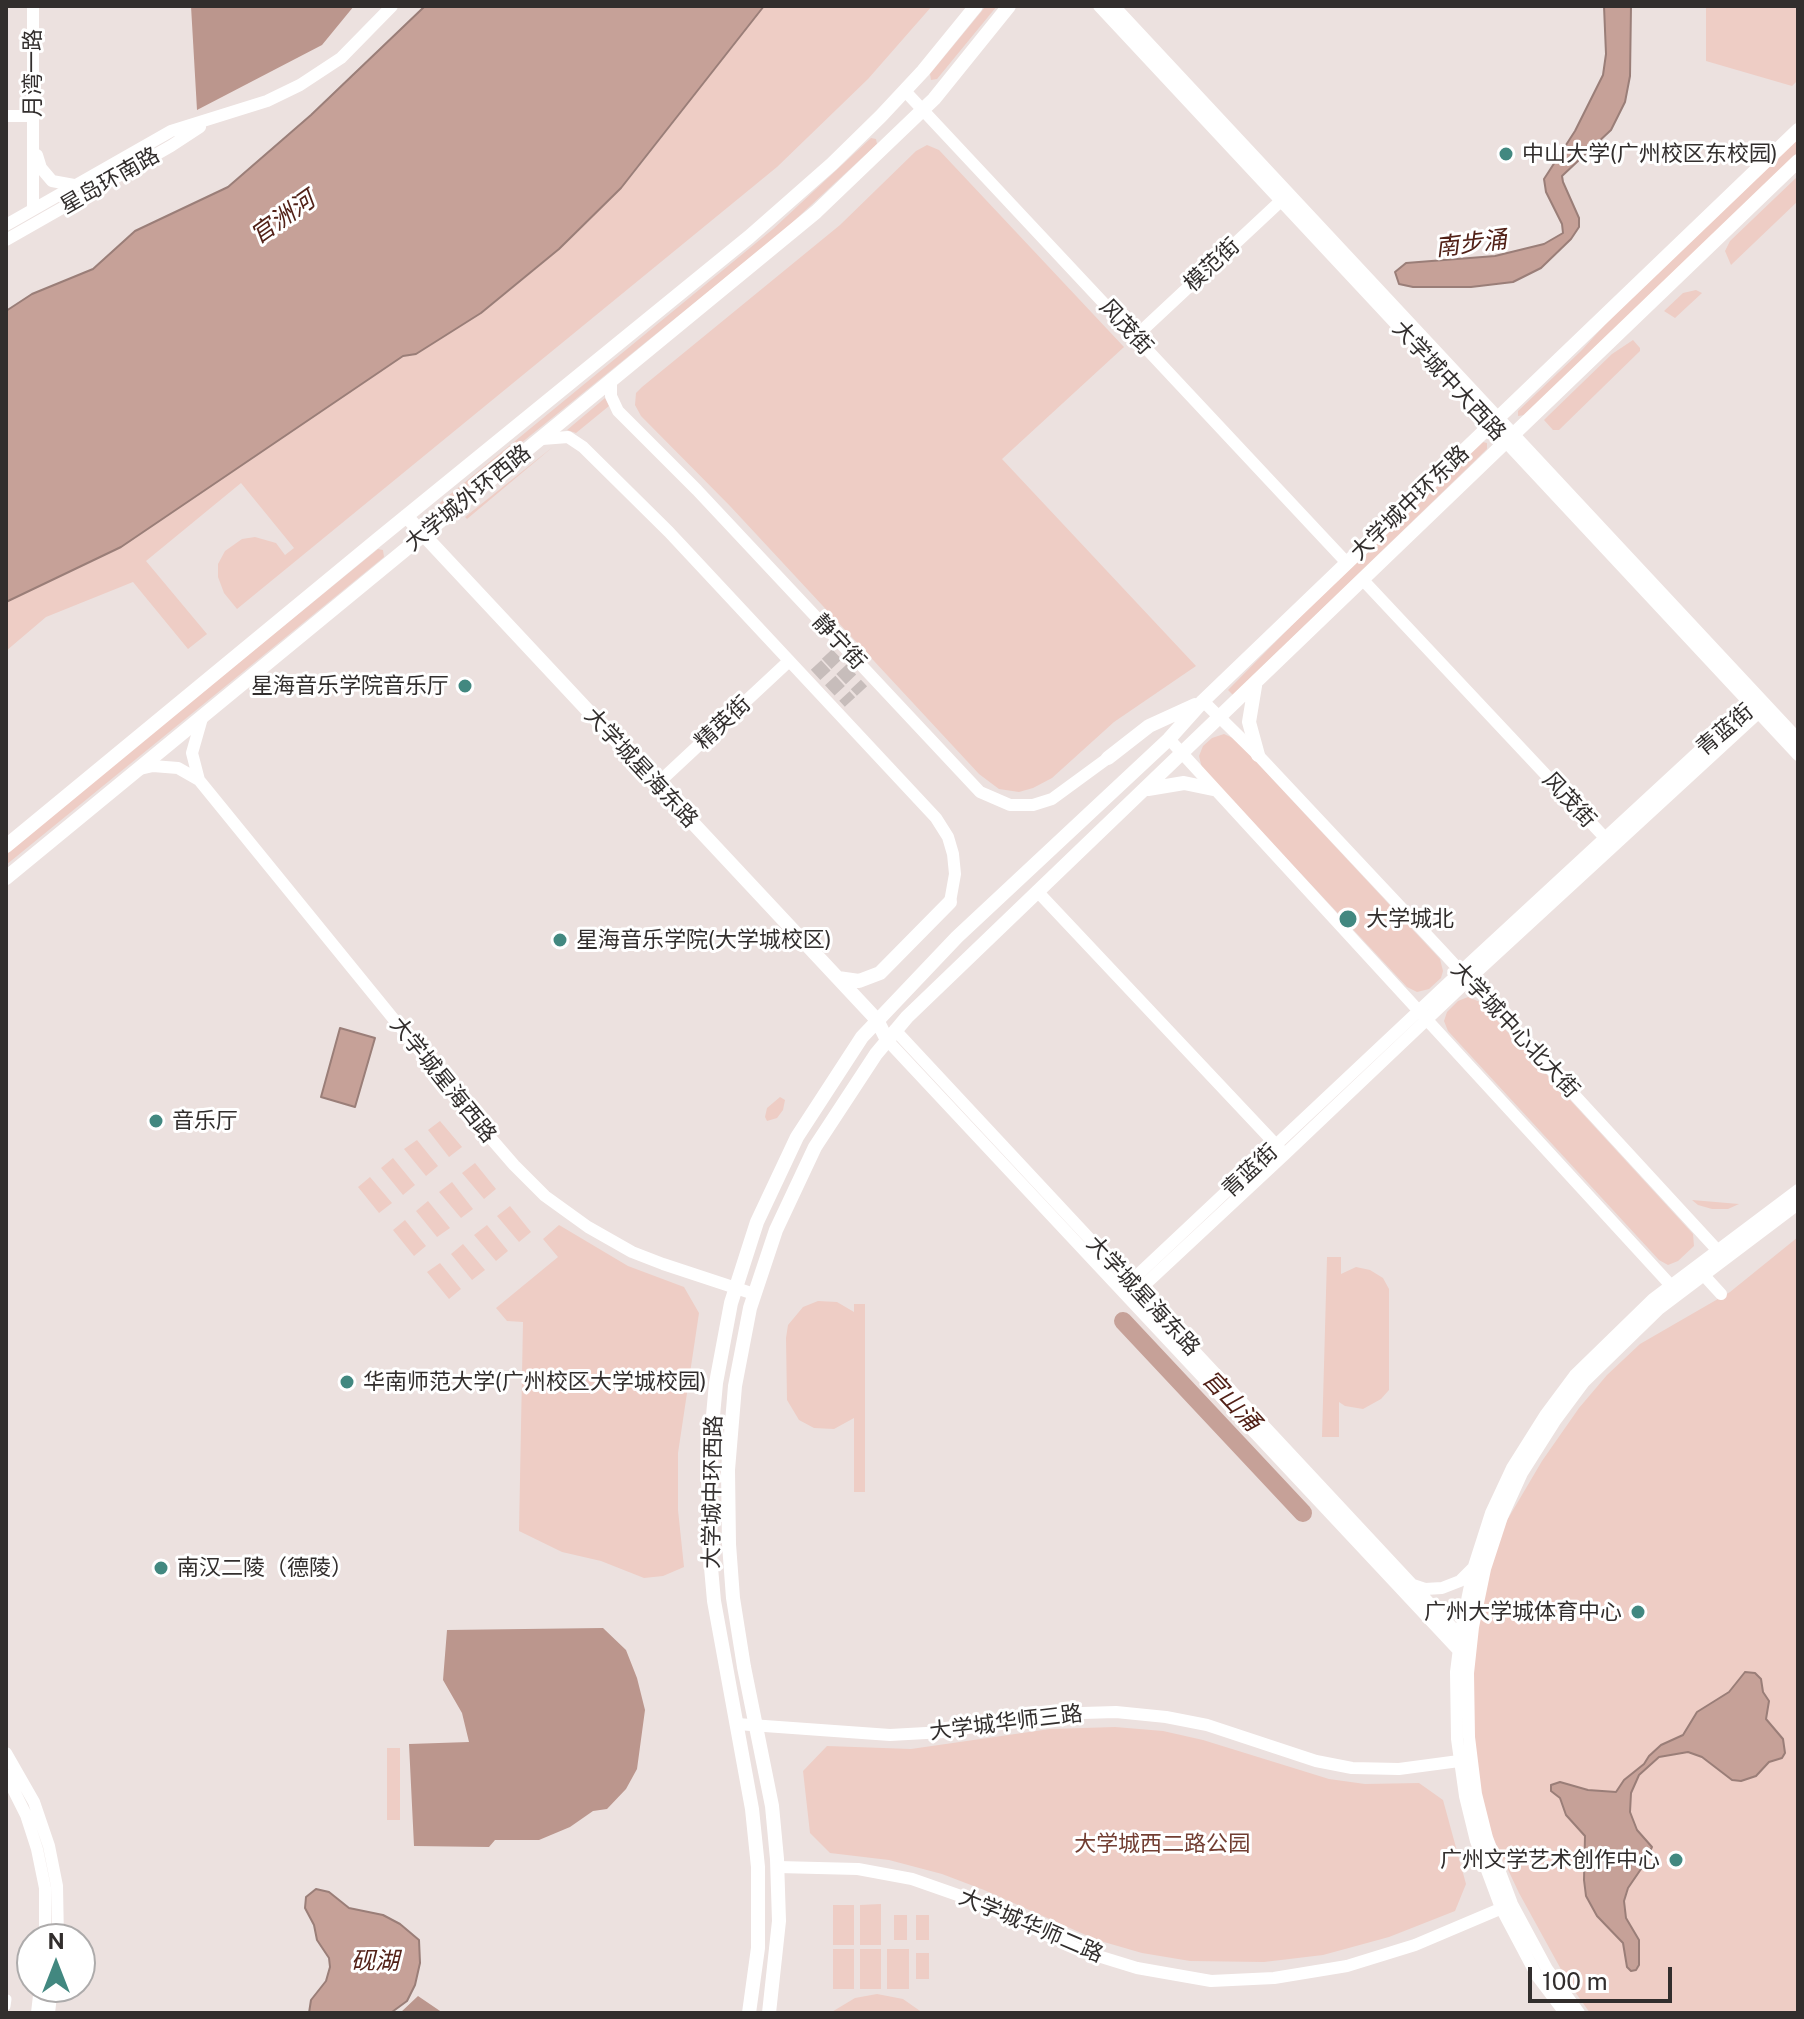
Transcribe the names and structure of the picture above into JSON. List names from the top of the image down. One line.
{"streets":{"main road":["月湾一路","星岛环南路","模范街","风茂街","大学城中大西路","大学城外环西路","大学城中环东路","静宁街","精英街","青蓝街","大学城星海东路","大学城中心北大街","大学城星海西路","大学城中环西路","大学城华师三路","大学城华师二路"]},"crossings":[["月湾一路","星岛环南路"],["模范街","风茂街"],["模范街","大学城中大西路"],["风茂街","大学城外环西路"],["风茂街","大学城中环东路"],["风茂街","青蓝街"],["大学城中大西路","大学城中环东路"],["大学城中大西路","青蓝街"],["大学城外环西路","静宁街"],["大学城外环西路","大学城星海东路"],["大学城中环东路","大学城中心北大街"],["大学城中环东路","大学城中环西路"],["精英街","大学城星海东路"],["青蓝街","大学城星海东路"],["青蓝街","大学城中心北大街"],["大学城星海东路","大学城中环西路"],["大学城星海西路","大学城中环西路"],["大学城中环西路","大学城华师三路"],["大学城中环西路","大学城华师二路"]],"water":["官洲河","南步涌","官山涌","砚湖"],"parks":["大学城西二路公园"],"places":["中山大学(广州校区东校园)","星海音乐学院音乐厅","大学城北","星海音乐学院(大学城校区)","音乐厅","华南师范大学(广州校区大学城校园)","南汉二陵（德陵）","广州大学城体育中心","广州文学艺术创作中心"],"scale_bar":"100 m","north":"top"}
